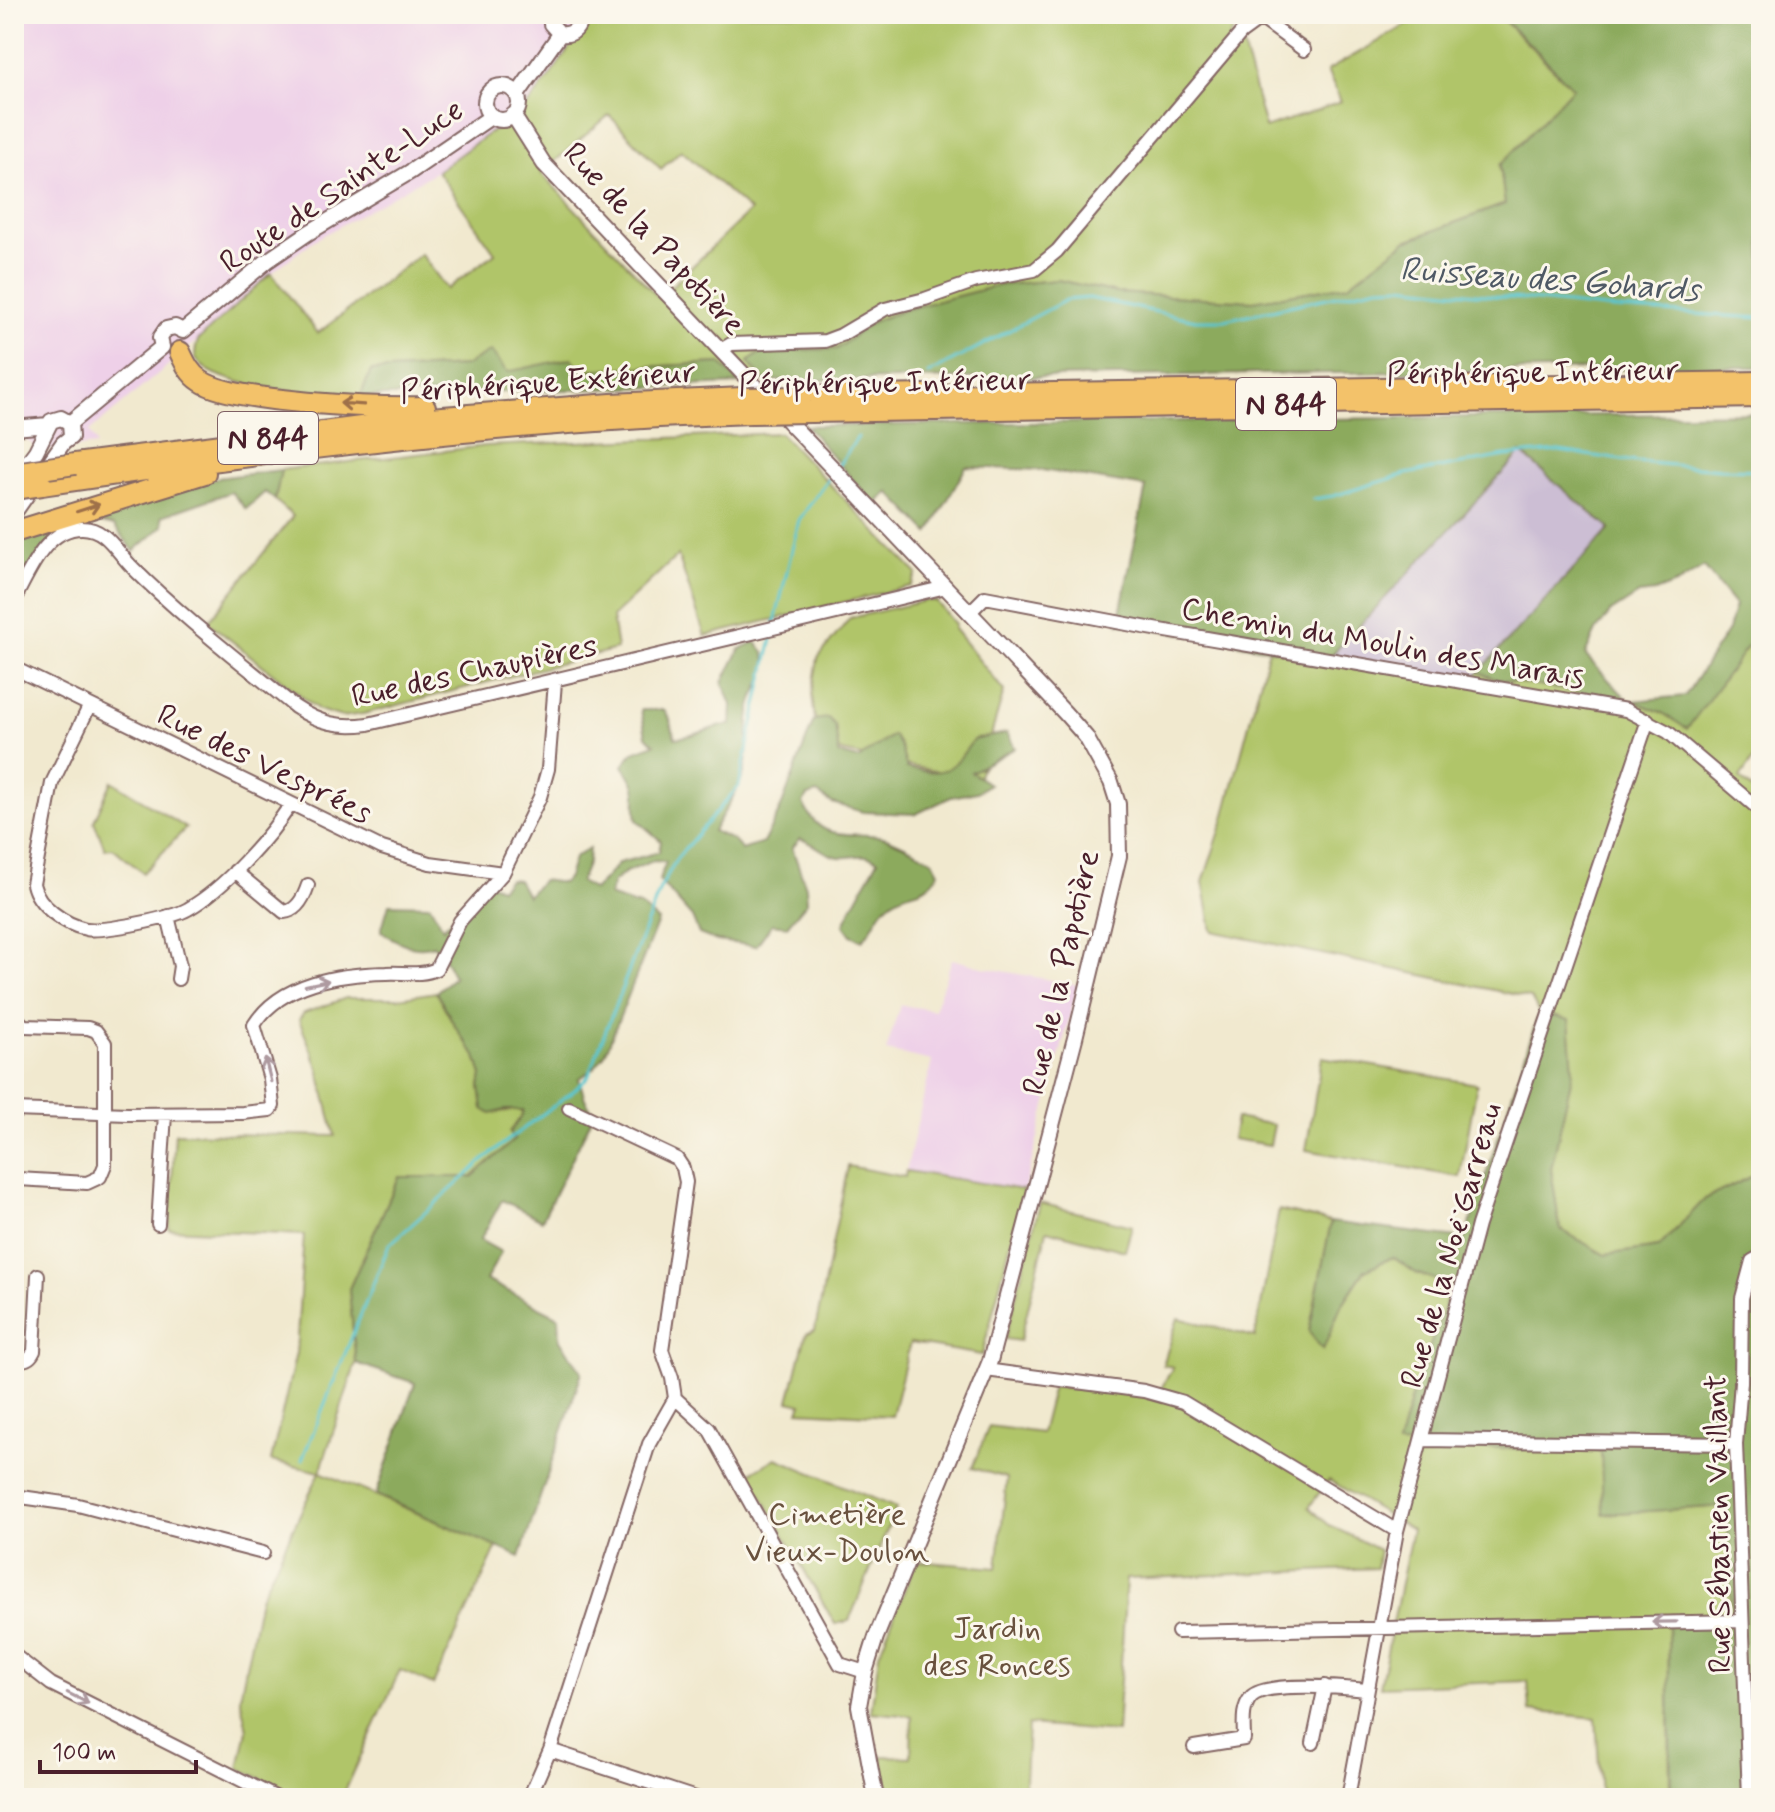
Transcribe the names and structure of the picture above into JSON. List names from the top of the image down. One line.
{"streets":{"highway":["Périphérique Intérieur","Périphérique Extérieur","N 844"],"street":["Route de Sainte-Luce","Rue de la Papotière","Chemin du Moulin des Marais","Rue des Chaupières","Rue des Vesprées","Rue de la Noë Garreau","Rue Sébastien Vaillant"]},"crossings":[["Route de Sainte-Luce","Rue de la Papotière"],["Rue de la Papotière","Chemin du Moulin des Marais"],["Rue de la Papotière","Rue des Chaupières"],["Périphérique Intérieur","Périphérique Extérieur"],["Périphérique Intérieur","N 844"],["Chemin du Moulin des Marais","Rue de la Noë Garreau"]],"water":["Ruisseau des Gohards"],"parks":["Cimetière Vieux-Doulon","Jardin des Ronces"],"scale_bar":"100 m"}
